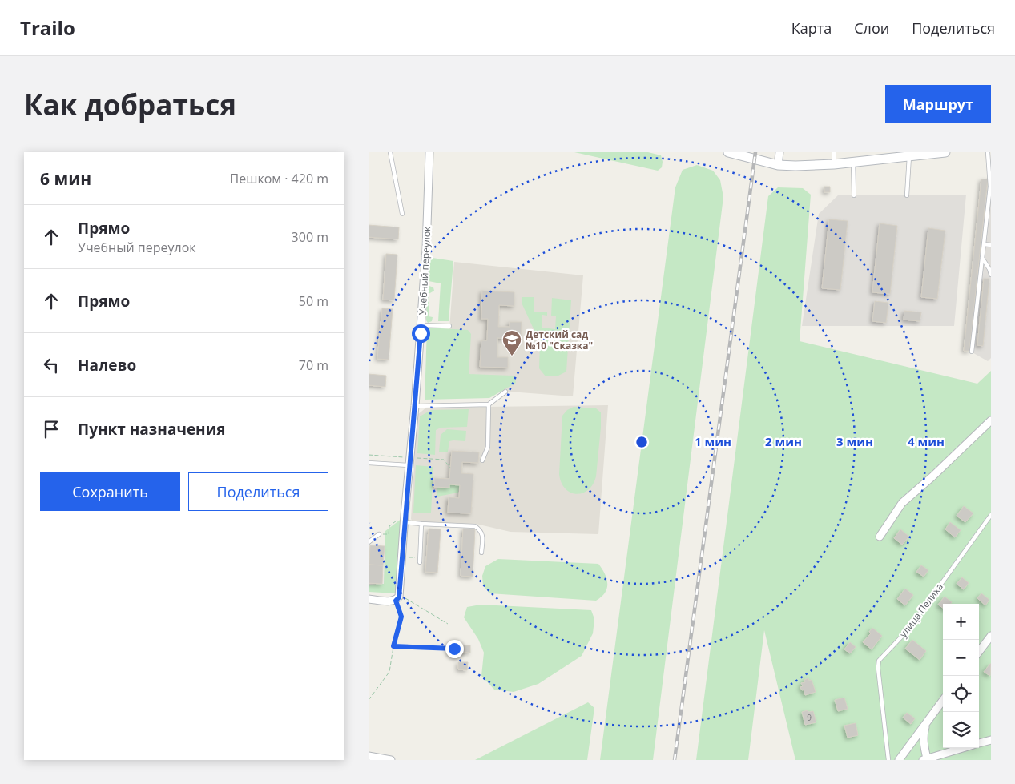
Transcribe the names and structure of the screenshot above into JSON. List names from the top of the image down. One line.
{"streets":{"street":["Учебный переулок"],"lane":["улица Пелиха"]},"places":{"school or university":["Детский сад №10 \"Сказка\""]},"house_numbers":["9"],"page":{"header":"Trailo","nav":["Карта","Слои","Поделиться"],"buttons":["Маршрут",["Сохранить","Поделиться"]],"title":"Как добраться","heading":["6 мин","Пешком · 420 m"],"list":[["Прямо","Учебный переулок","300 m"],["Прямо","50 m"],["Налево","70 m"],"Пункт назначения"],"map_buttons":["+","−"]},"rings":["1 мин","2 мин","3 мин","4 мин"]}
